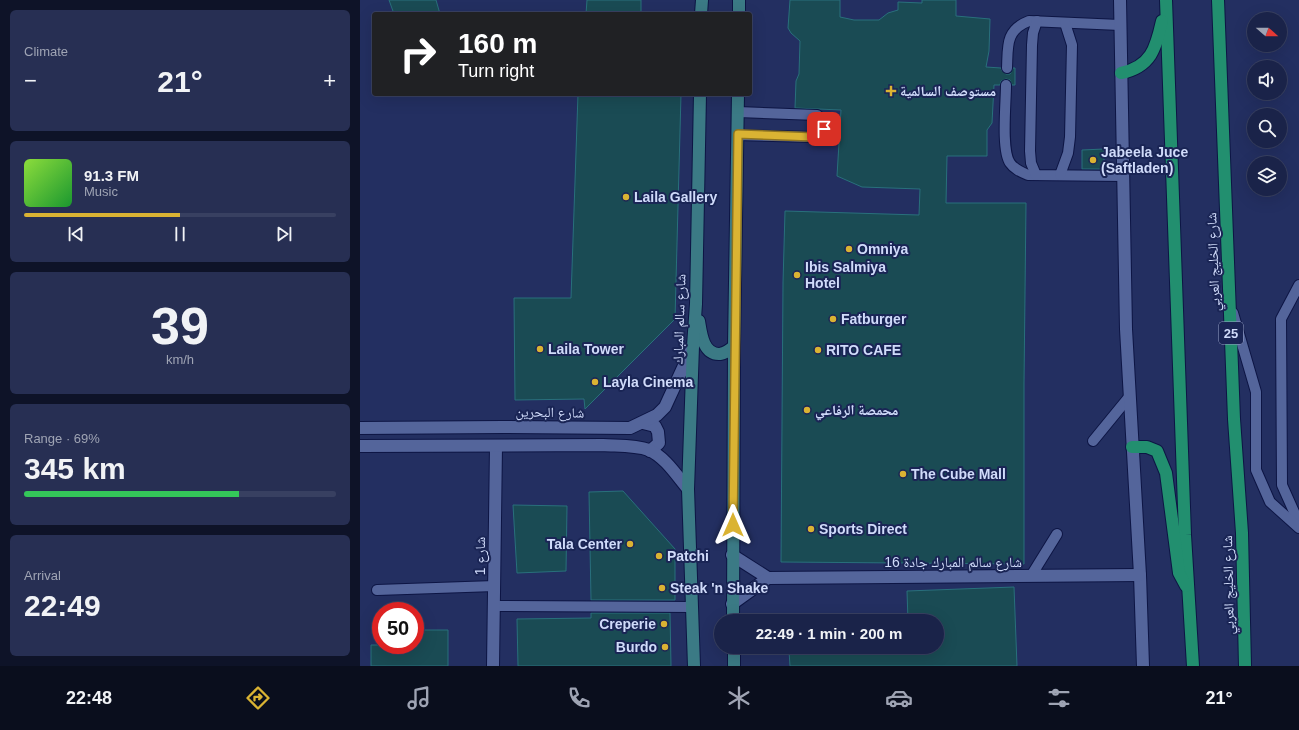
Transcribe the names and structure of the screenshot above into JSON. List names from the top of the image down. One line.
{"streets":{"main road":["شارع الخليج العربي","شارع سالم المبارك","25"],"street":["شارع البحرين","شارع 1","شارع سالم المبارك جادة 16"]},"crossings":[["شارع سالم المبارك","شارع البحرين"]],"places":{"health":["مستوصف السالمية"],"other":["Jabeela Juce (Saftladen)","Laila Gallery","Omniya","Ibis Salmiya Hotel","Fatburger","Laila Tower","RITO CAFE","Layla Cinema","محمصة الرفاعي","The Cube Mall","Sports Direct","Tala Center","Patchi","Steak 'n Shake","Creperie","Burdo"]},"north":"right","page":{"tile":["Climate",["39","km/h"],["Range · 69%","345 km"],["Arrival","22:49"]],"turn":["160 m","Turn right"],"heat":["−","21°","+"],"song":["91.3 FM","Music"],"limit":"50","trip":"22:49 · 1 min · 200 m","tabs":["22:48","21°"]}}
